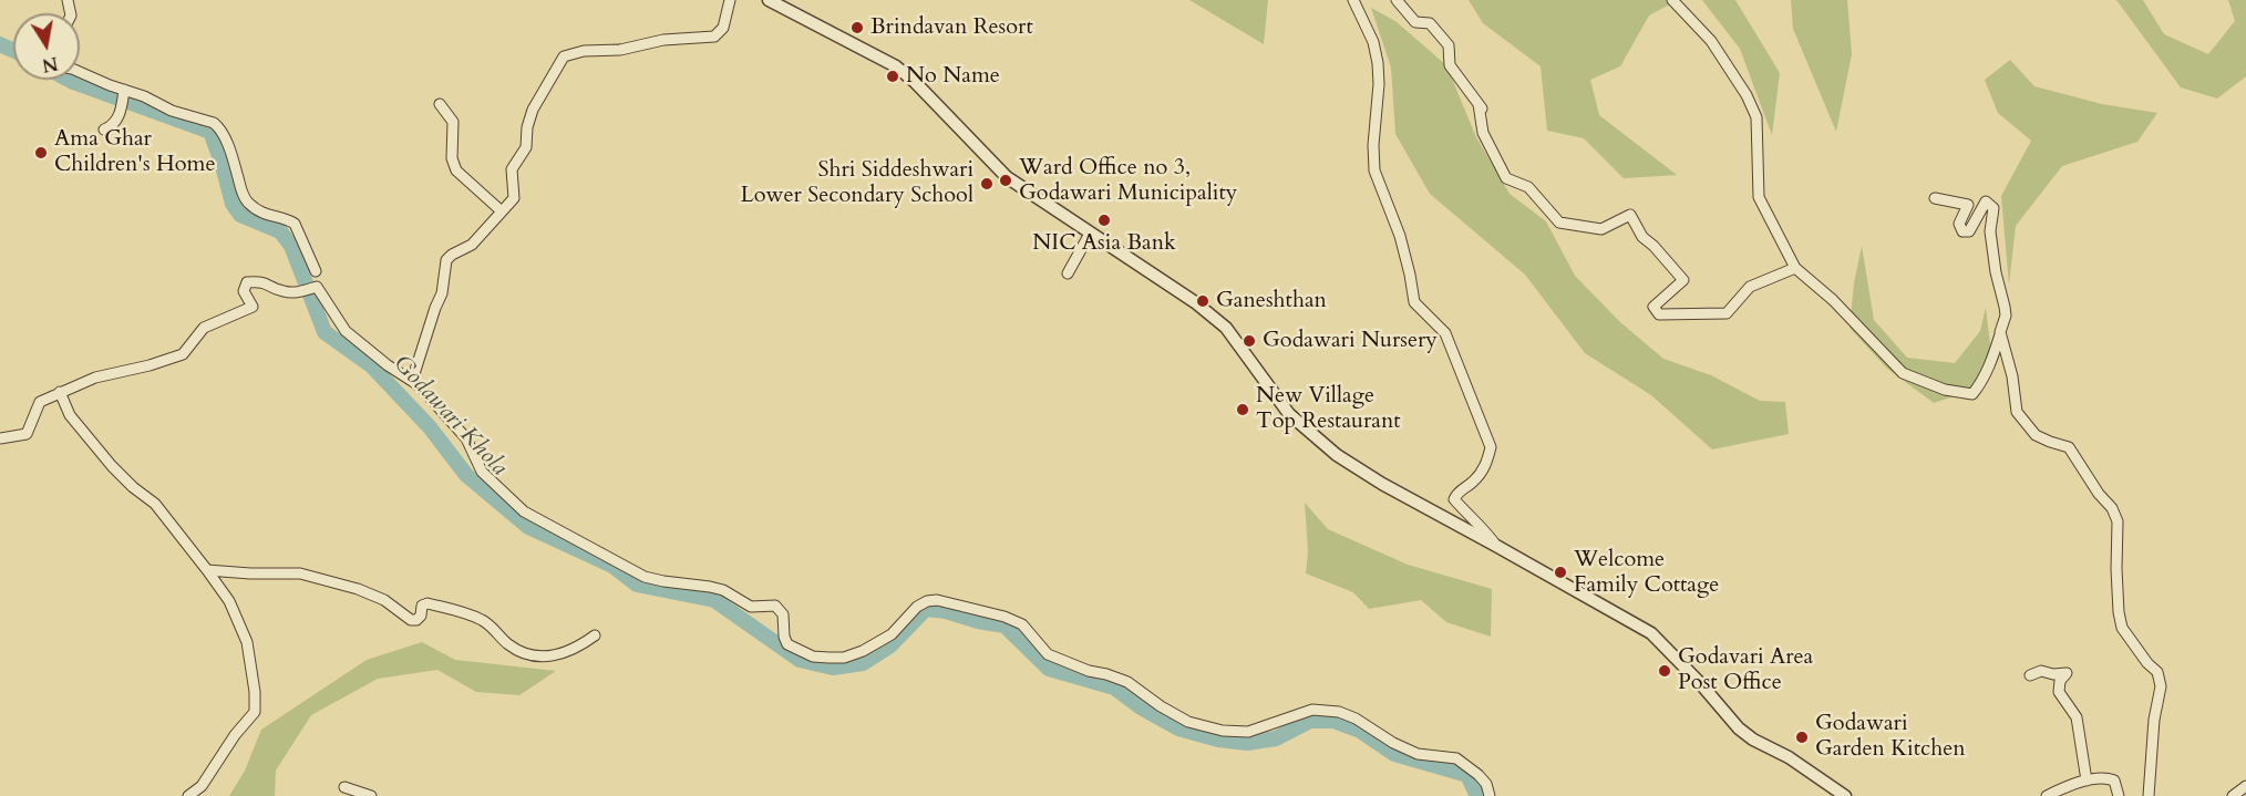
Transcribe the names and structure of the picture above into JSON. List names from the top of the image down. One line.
{"water":["Godawari Khola"],"places":["Brindavan Resort","No Name","Ama Ghar Children's Home","Ward Office no 3, Godawari Municipality","Shri Siddeshwari Lower Secondary School","NIC Asia Bank","Ganeshthan","Godawari Nursery","New Village Top Restaurant","Welcome Family Cottage","Godavari Area Post Office","Godawari Garden Kitchen"],"north":"bottom"}
